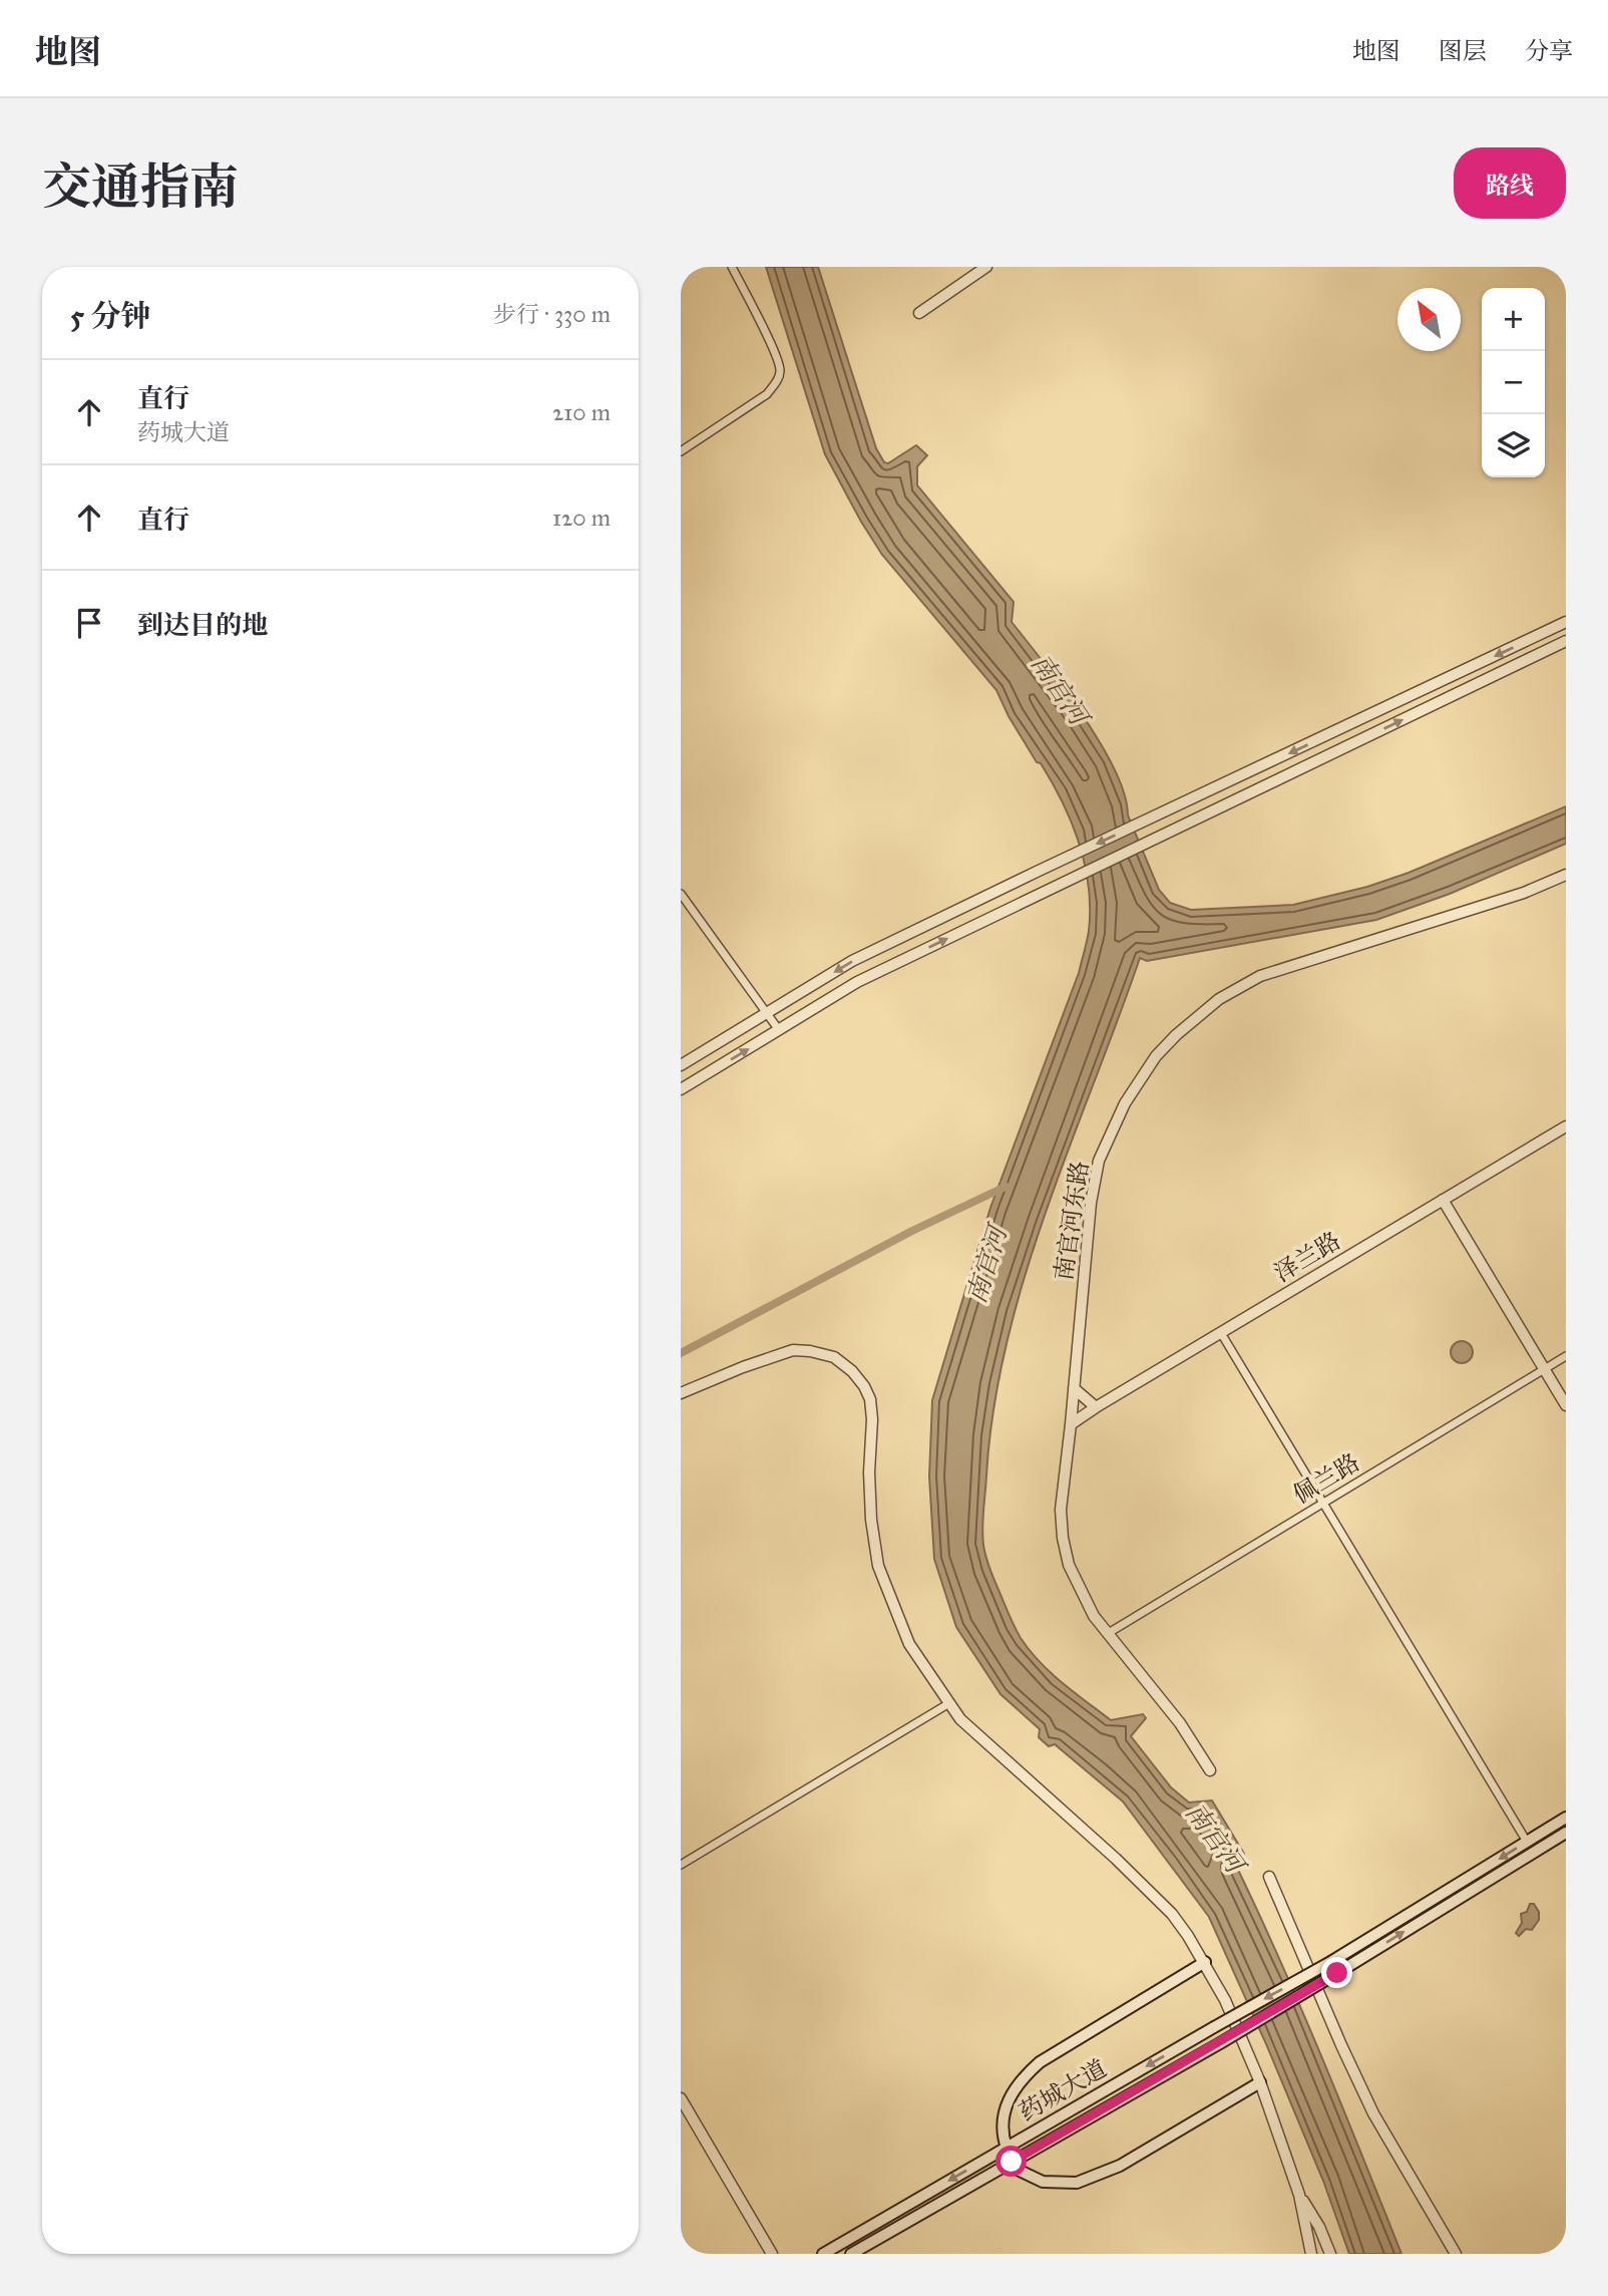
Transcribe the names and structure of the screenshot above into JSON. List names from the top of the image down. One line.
{"streets":{"main road":["药城大道"],"street":["南官河东路","泽兰路","佩兰路"]},"crossings":[["南官河东路","泽兰路"],["南官河东路","佩兰路"]],"water":["南官河"],"north":"top left","page":{"header":"地图","nav":["地图","图层","分享"],"title":"交通指南","buttons":"路线","heading":["5 分钟","步行 · 330 m"],"map_buttons":["+","−"],"list":[["直行","药城大道","210 m"],["直行","120 m"],"到达目的地"]}}
